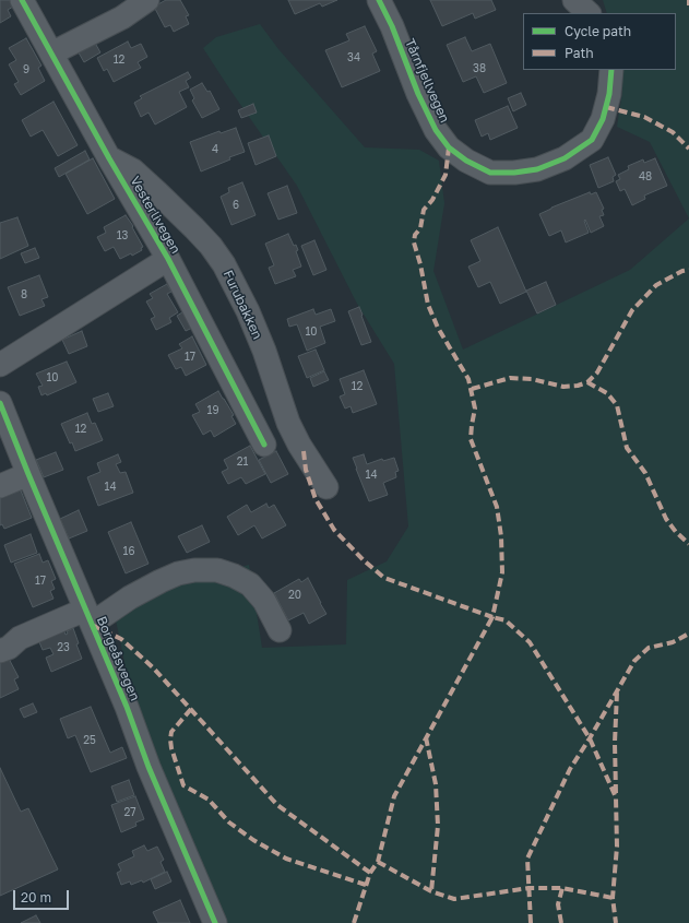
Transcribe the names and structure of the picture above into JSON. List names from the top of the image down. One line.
{"streets":{"street":["Tårnfjellvegen","Vesterlivegen","Furubakken","Borgeåsvegen"]},"crossings":[["Vesterlivegen","Furubakken"]],"house_numbers":["34","12","38","9","4","48","6","13","8","10","17","10","12","19","12","21","14","14","16","17","20","23","25","27"],"legend":["Cycle path","Path"],"scale_bar":"20 m"}
